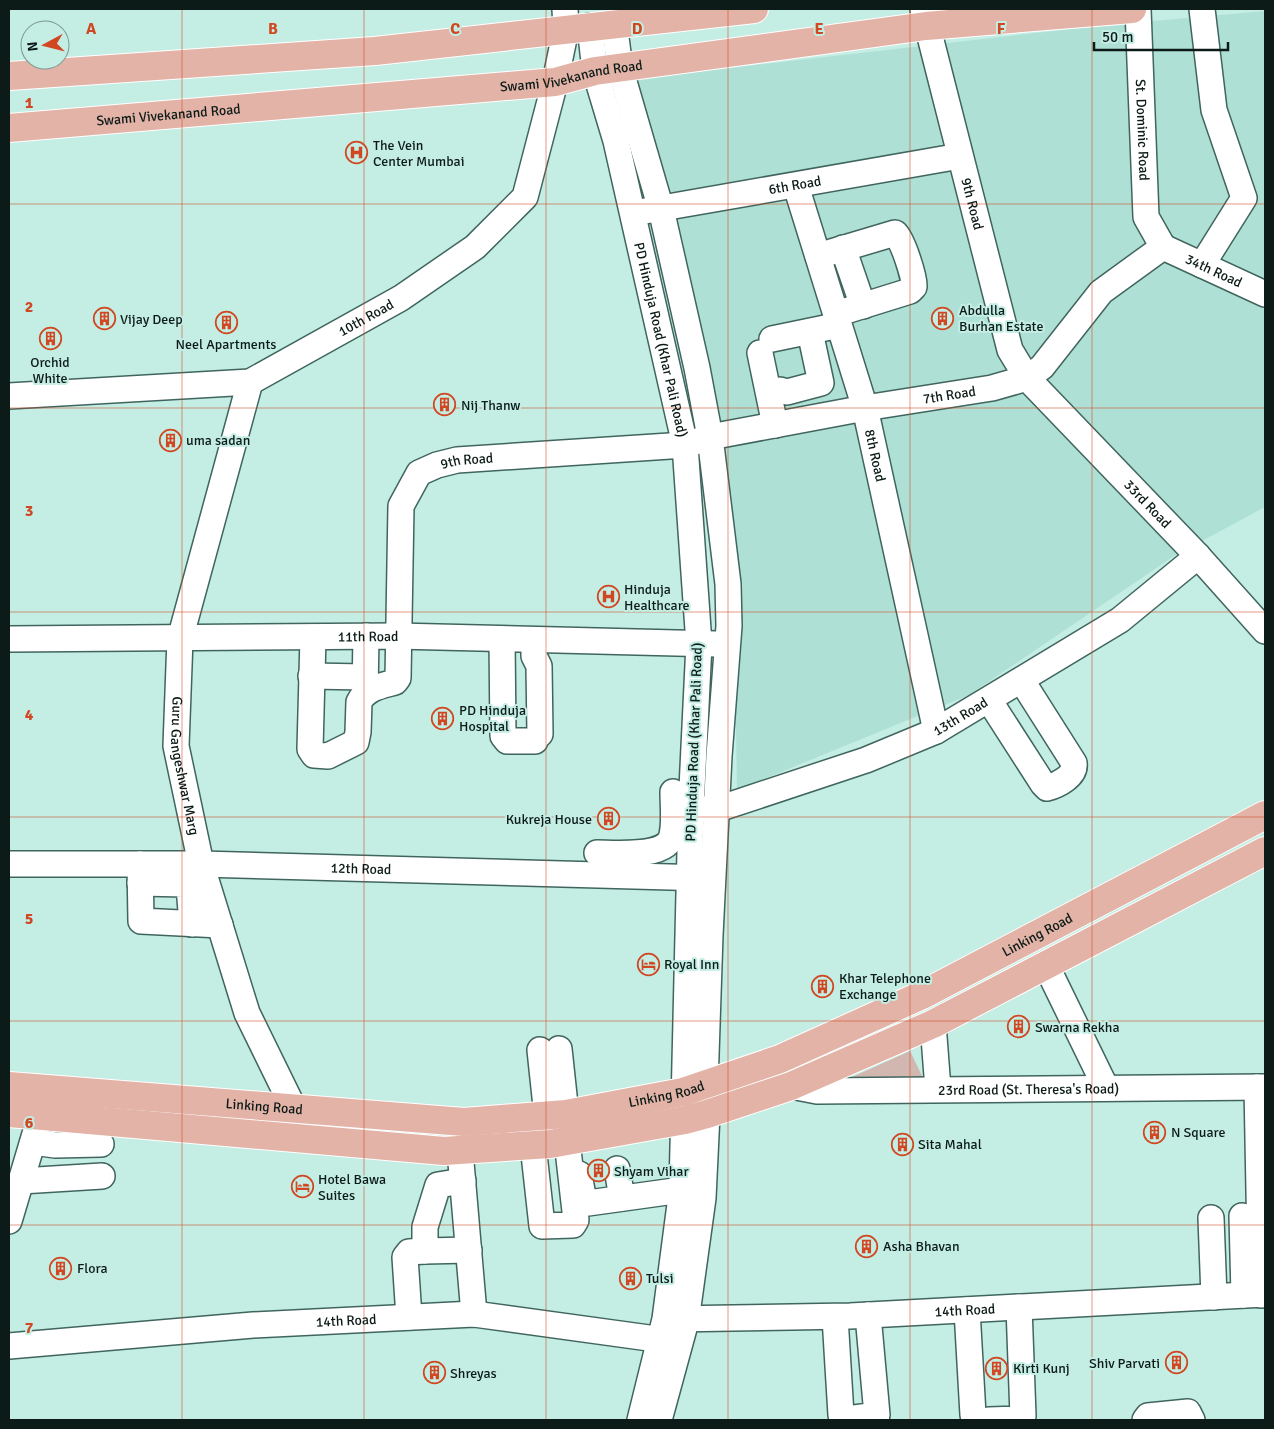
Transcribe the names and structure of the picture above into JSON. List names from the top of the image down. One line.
{"streets":{"main road":["Swami Vivekanand Road","Linking Road"],"street":["St. Dominic Road","6th Road","9th Road","34th Road","10th Road","PD Hinduja Road (Khar Pali Road)","7th Road","8th Road","33rd Road","11th Road","13th Road","Guru Gangeshwar Marg","12th Road","23rd Road (St. Theresa's Road)","14th Road"]},"crossings":[["Swami Vivekanand Road","9th Road"],["Swami Vivekanand Road","10th Road"],["Swami Vivekanand Road","PD Hinduja Road (Khar Pali Road)"],["St. Dominic Road","34th Road"],["St. Dominic Road","7th Road"],["6th Road","9th Road"],["6th Road","PD Hinduja Road (Khar Pali Road)"],["6th Road","8th Road"],["9th Road","PD Hinduja Road (Khar Pali Road)"],["9th Road","7th Road"],["9th Road","33rd Road"],["9th Road","11th Road"],["34th Road","7th Road"],["10th Road","Guru Gangeshwar Marg"],["PD Hinduja Road (Khar Pali Road)","7th Road"],["PD Hinduja Road (Khar Pali Road)","11th Road"],["PD Hinduja Road (Khar Pali Road)","13th Road"],["PD Hinduja Road (Khar Pali Road)","12th Road"],["PD Hinduja Road (Khar Pali Road)","Linking Road"],["7th Road","8th Road"],["7th Road","33rd Road"],["8th Road","13th Road"],["33rd Road","13th Road"],["11th Road","Guru Gangeshwar Marg"],["Guru Gangeshwar Marg","12th Road"],["Guru Gangeshwar Marg","Linking Road"],["Linking Road","23rd Road (St. Theresa's Road)"]],"places":{"hospital":["The Vein Center Mumbai","Hinduja Healthcare"],"building":["Abdulla Burhan Estate","Vijay Deep","Neel Apartments","Orchid White","Nij Thanw","uma sadan","PD Hinduja Hospital","Kukreja House","Khar Telephone Exchange","Swarna Rekha","N Square","Sita Mahal","Shyam Vihar","Asha Bhavan","Flora","Tulsi","Shiv Parvati","Kirti Kunj","Shreyas"],"hotel":["Royal Inn","Hotel Bawa Suites"]},"scale_bar":"50 m","north":"left","grid":{"columns":["A","B","C","D","E","F"],"rows":["1","2","3","4","5","6","7"]}}
